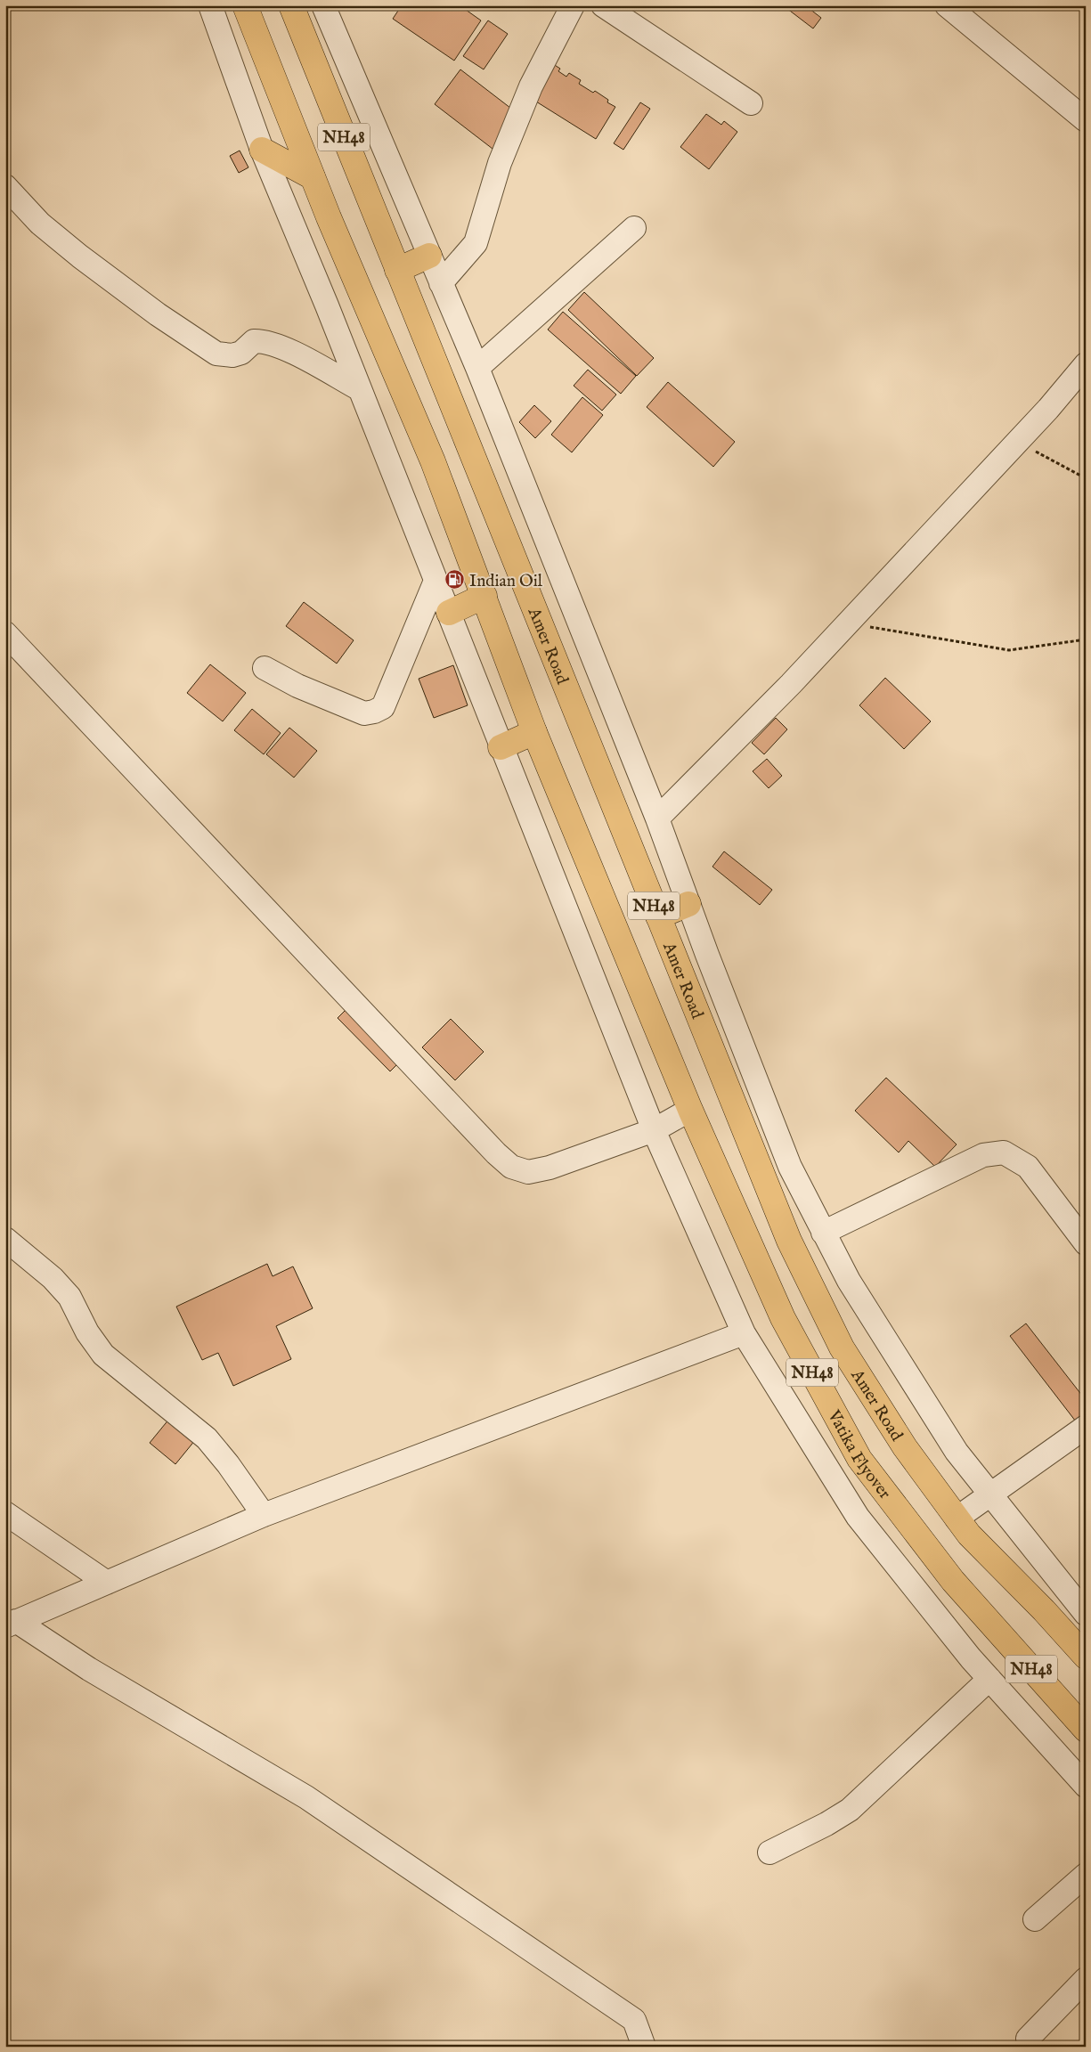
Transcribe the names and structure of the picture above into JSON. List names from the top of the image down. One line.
{"streets":{"highway":["NH48","Amer Road","Vatika Flyover"]},"crossings":[["NH48","Amer Road"],["NH48","Vatika Flyover"]],"places":{"fuel station":["Indian Oil"]}}
